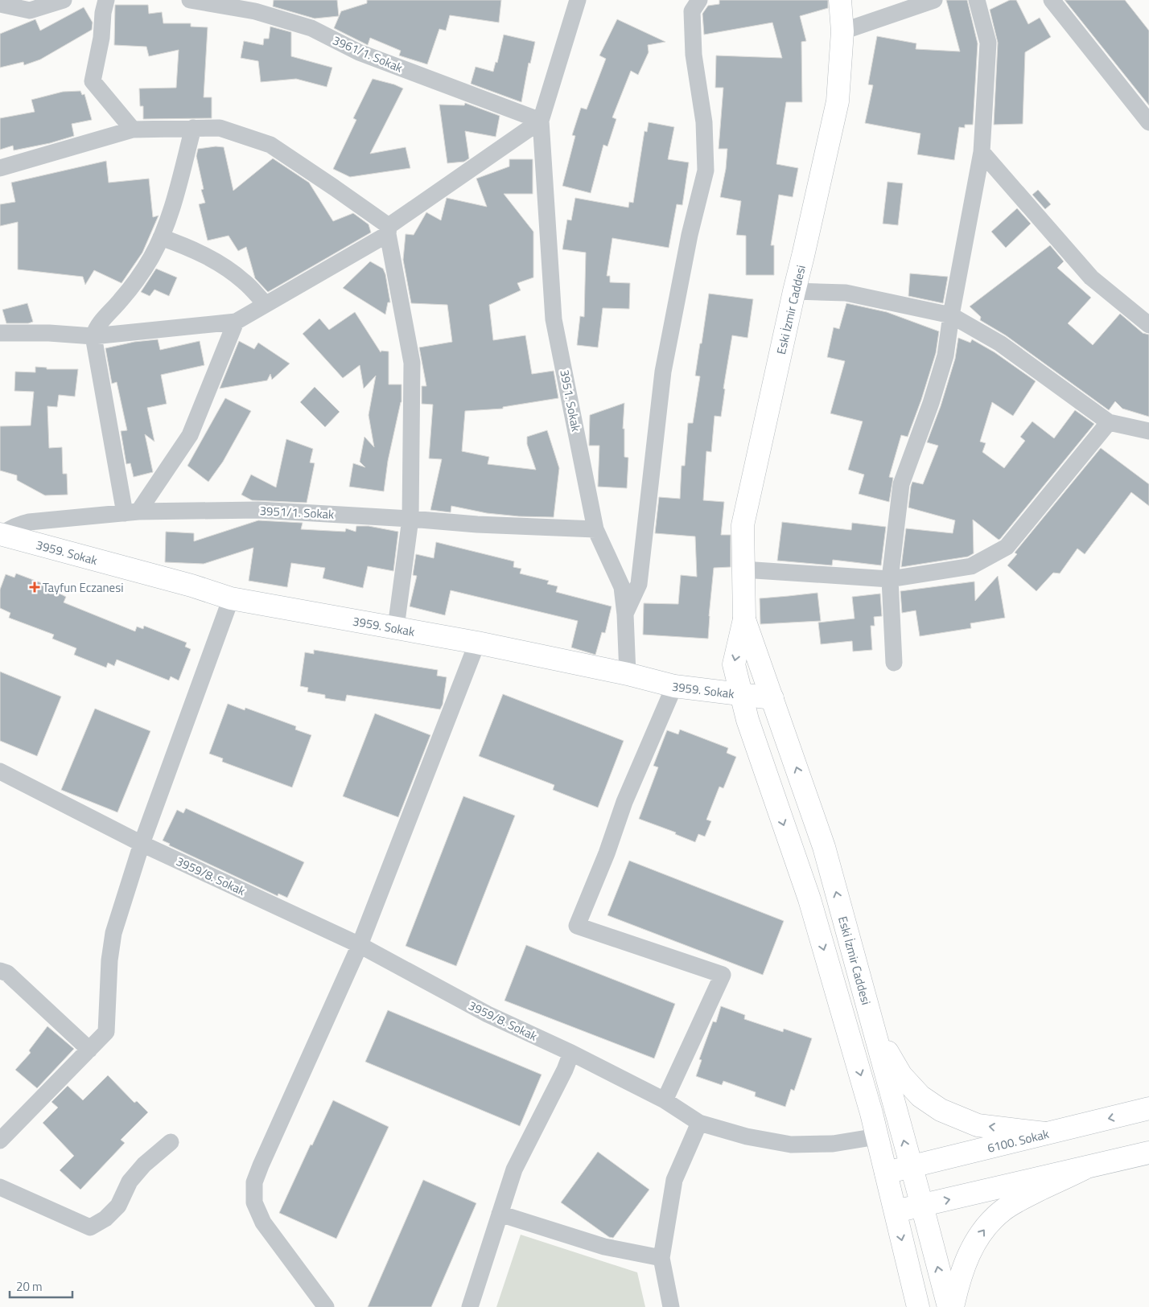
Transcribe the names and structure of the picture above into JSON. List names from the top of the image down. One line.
{"streets":{"main road":["Eski İzmir Caddesi","3959. Sokak","6100. Sokak"],"street":["3961/1. Sokak","3951. Sokak","3951/1. Sokak","3959/8. Sokak"]},"crossings":[["3961/1. Sokak","3951. Sokak"],["Eski İzmir Caddesi","3959. Sokak"],["Eski İzmir Caddesi","3959/8. Sokak"],["Eski İzmir Caddesi","6100. Sokak"],["3951. Sokak","3951/1. Sokak"],["3951. Sokak","3959. Sokak"],["3951/1. Sokak","3959. Sokak"]],"places":{"health":["Tayfun Eczanesi"]},"scale_bar":"20 m"}
